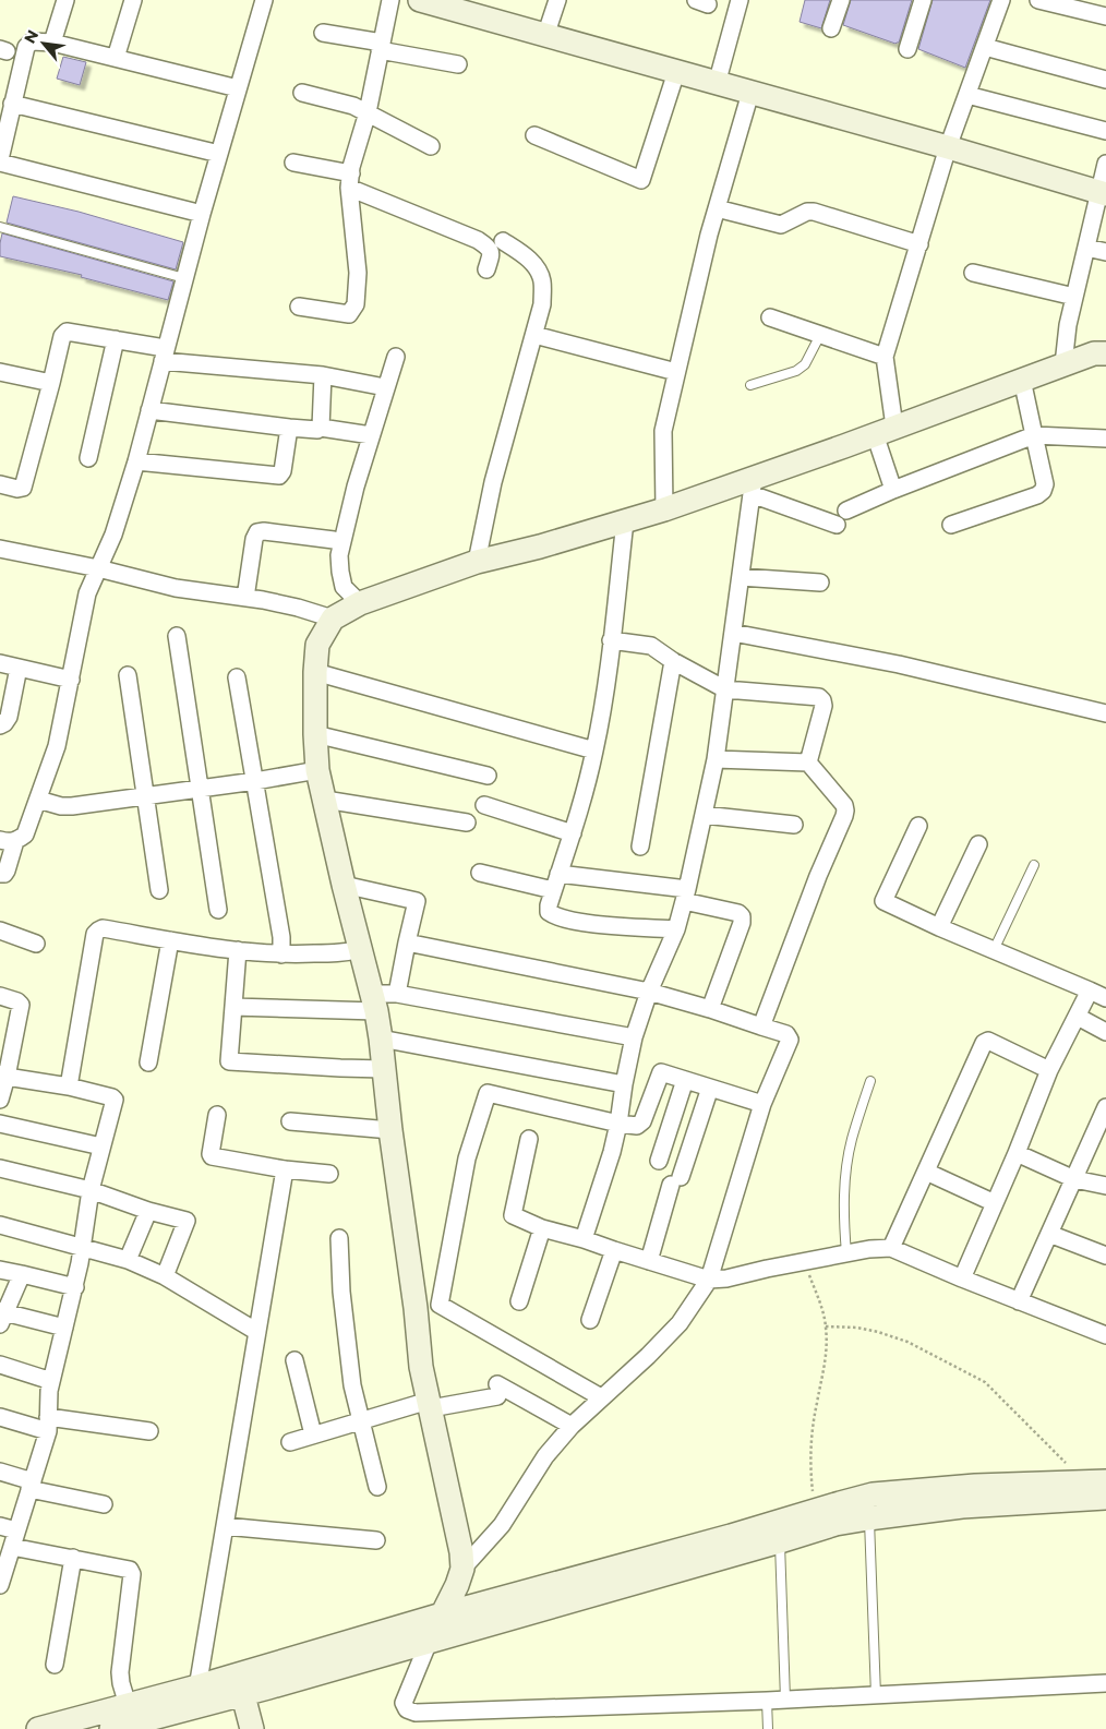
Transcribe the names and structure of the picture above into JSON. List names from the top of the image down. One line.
{"north":"top left"}
